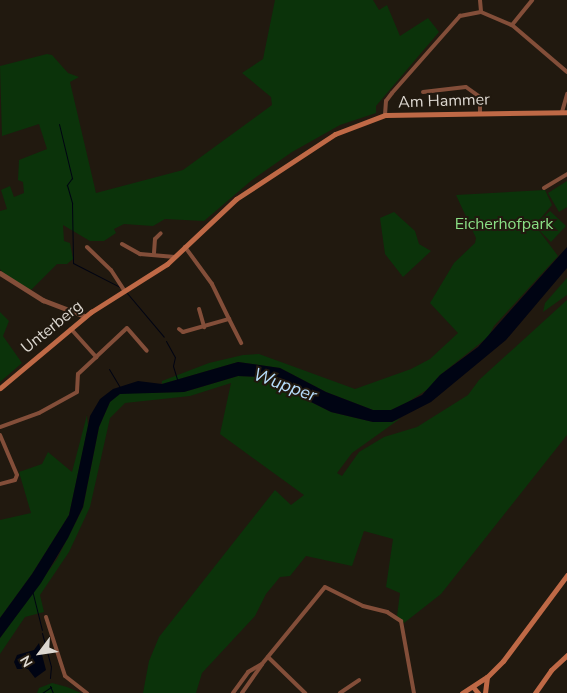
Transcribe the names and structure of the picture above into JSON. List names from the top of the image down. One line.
{"streets":{"main road":["Am Hammer","Unterberg"]},"crossings":[["Am Hammer","Unterberg"]],"water":["Wupper"],"parks":["Eicherhofpark"],"north":"bottom left"}
